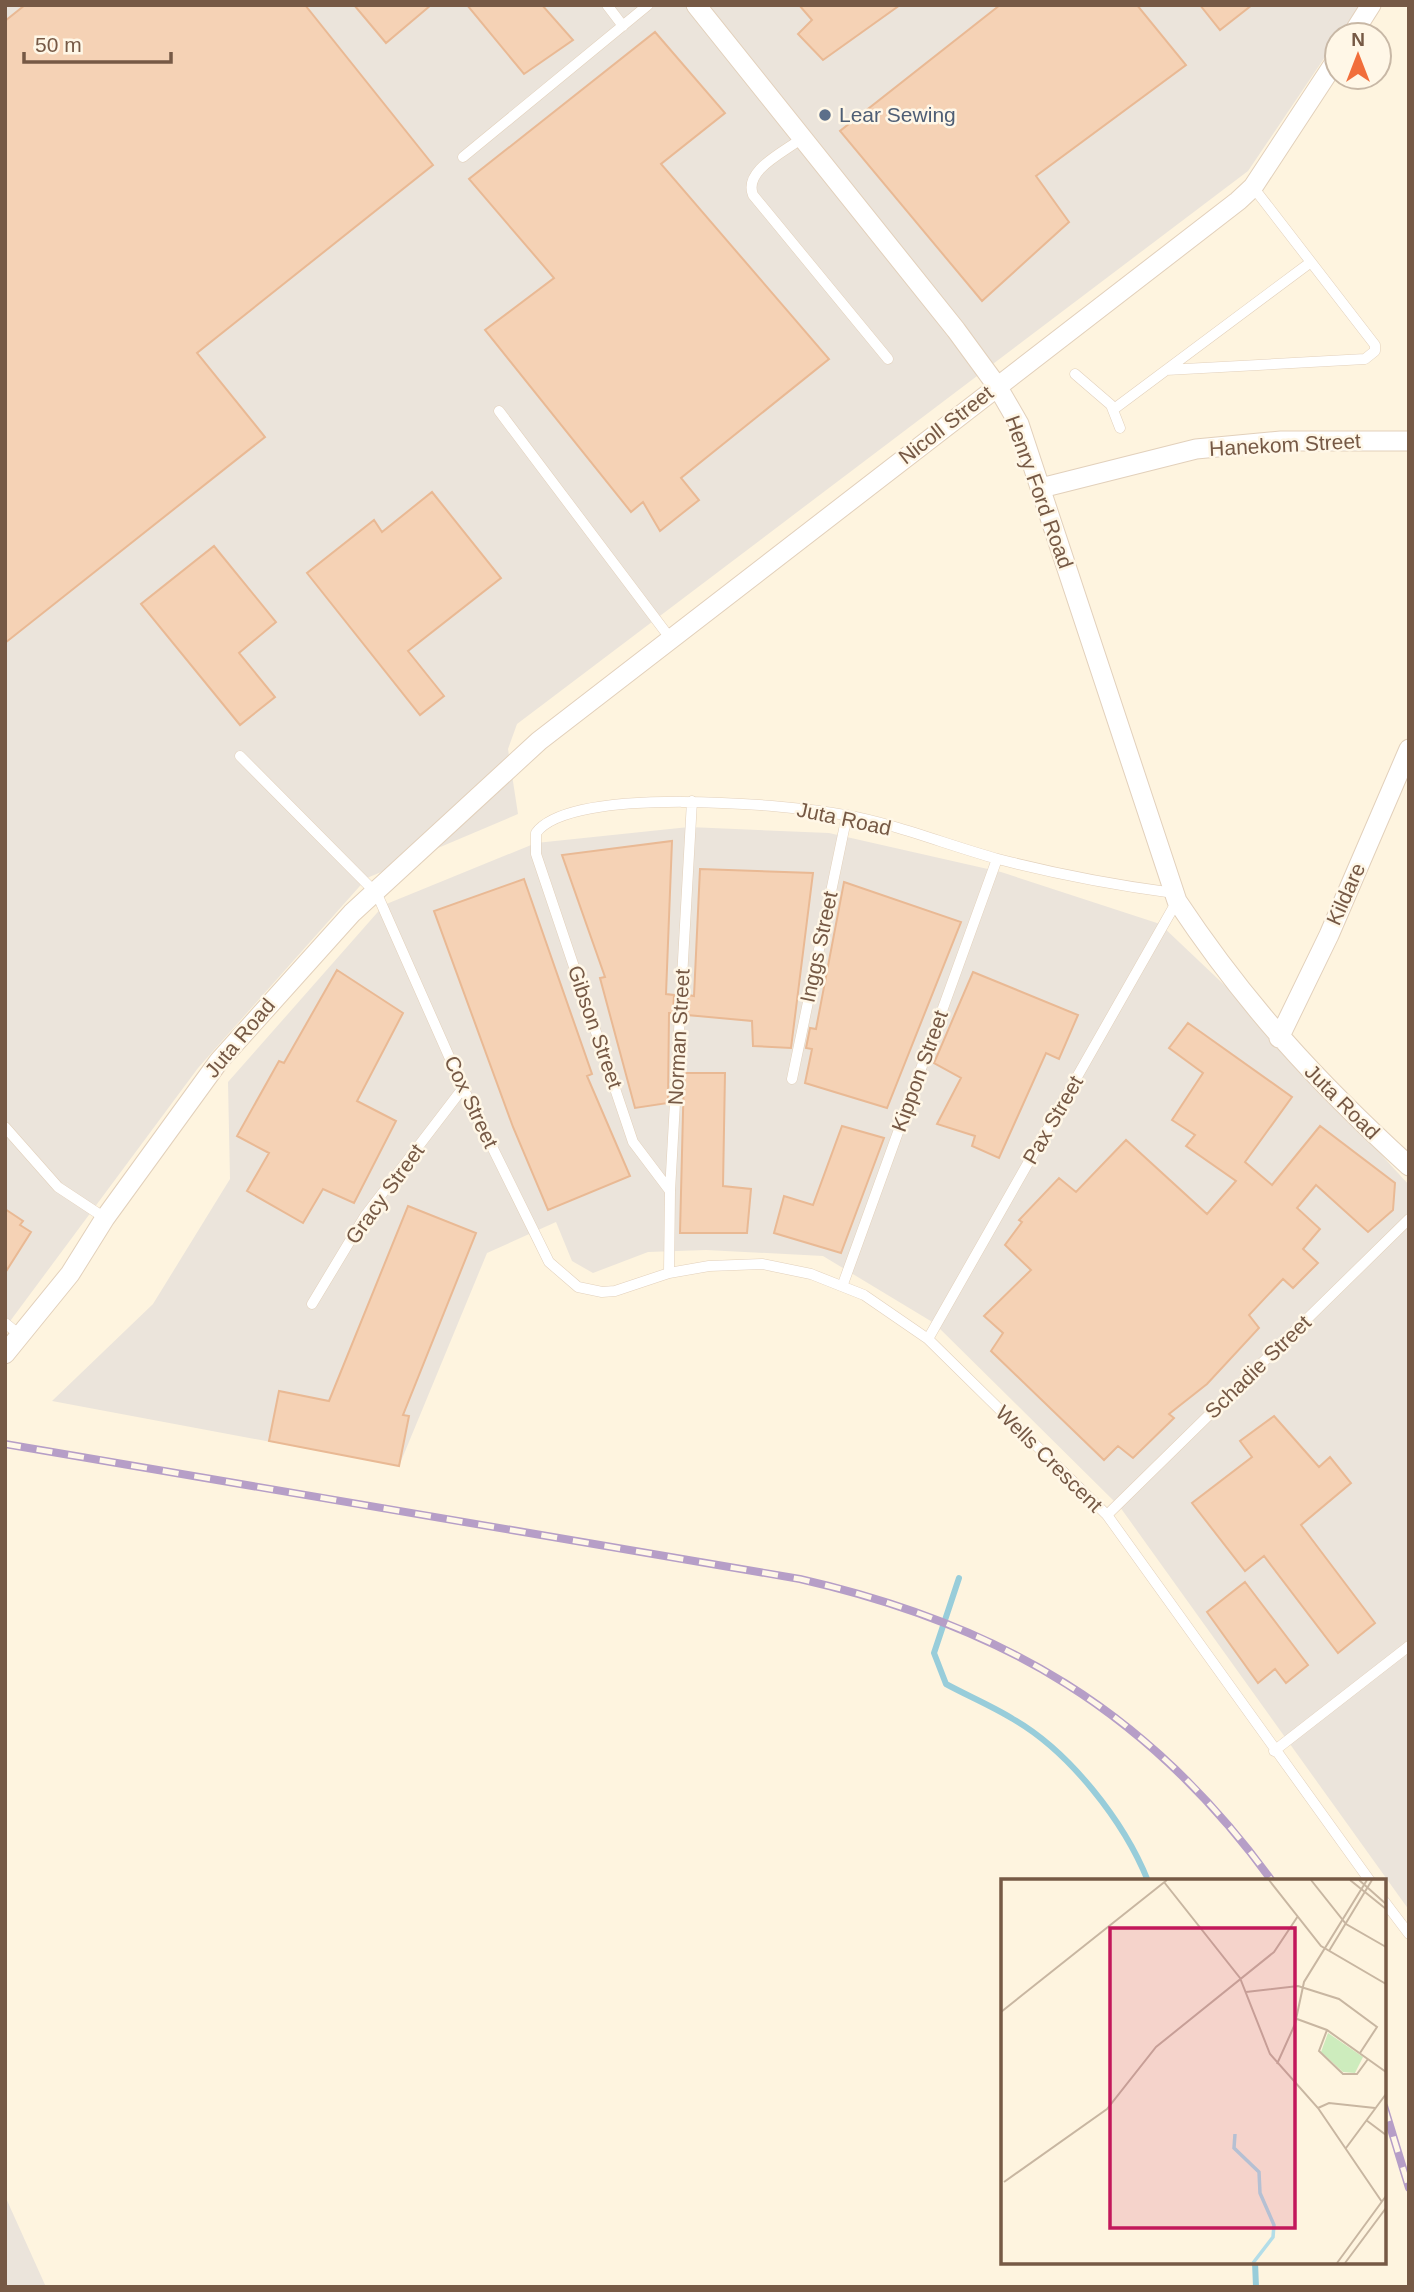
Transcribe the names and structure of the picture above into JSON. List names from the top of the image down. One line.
{"streets":{"street":["Nicoll Street","Hanekom Street","Henry Ford Road","Juta Road","Kildare"],"lane":["Inggs Street","Gibson Street","Norman Street","Kippon Street","Cox Street","Pax Street","Gracy Street","Schadie Street","Wells Crescent"]},"crossings":[["Nicoll Street","Henry Ford Road"],["Nicoll Street","Juta Road"],["Hanekom Street","Henry Ford Road"],["Henry Ford Road","Juta Road"],["Henry Ford Road","Pax Street"],["Juta Road","Kildare"],["Juta Road","Inggs Street"],["Juta Road","Gibson Street"],["Juta Road","Norman Street"],["Juta Road","Kippon Street"],["Juta Road","Cox Street"],["Juta Road","Pax Street"],["Gibson Street","Norman Street"],["Norman Street","Wells Crescent"],["Kippon Street","Wells Crescent"],["Cox Street","Gracy Street"],["Cox Street","Wells Crescent"],["Pax Street","Wells Crescent"],["Schadie Street","Wells Crescent"]],"places":["Lear Sewing"],"scale_bar":"50 m","north":"top"}
